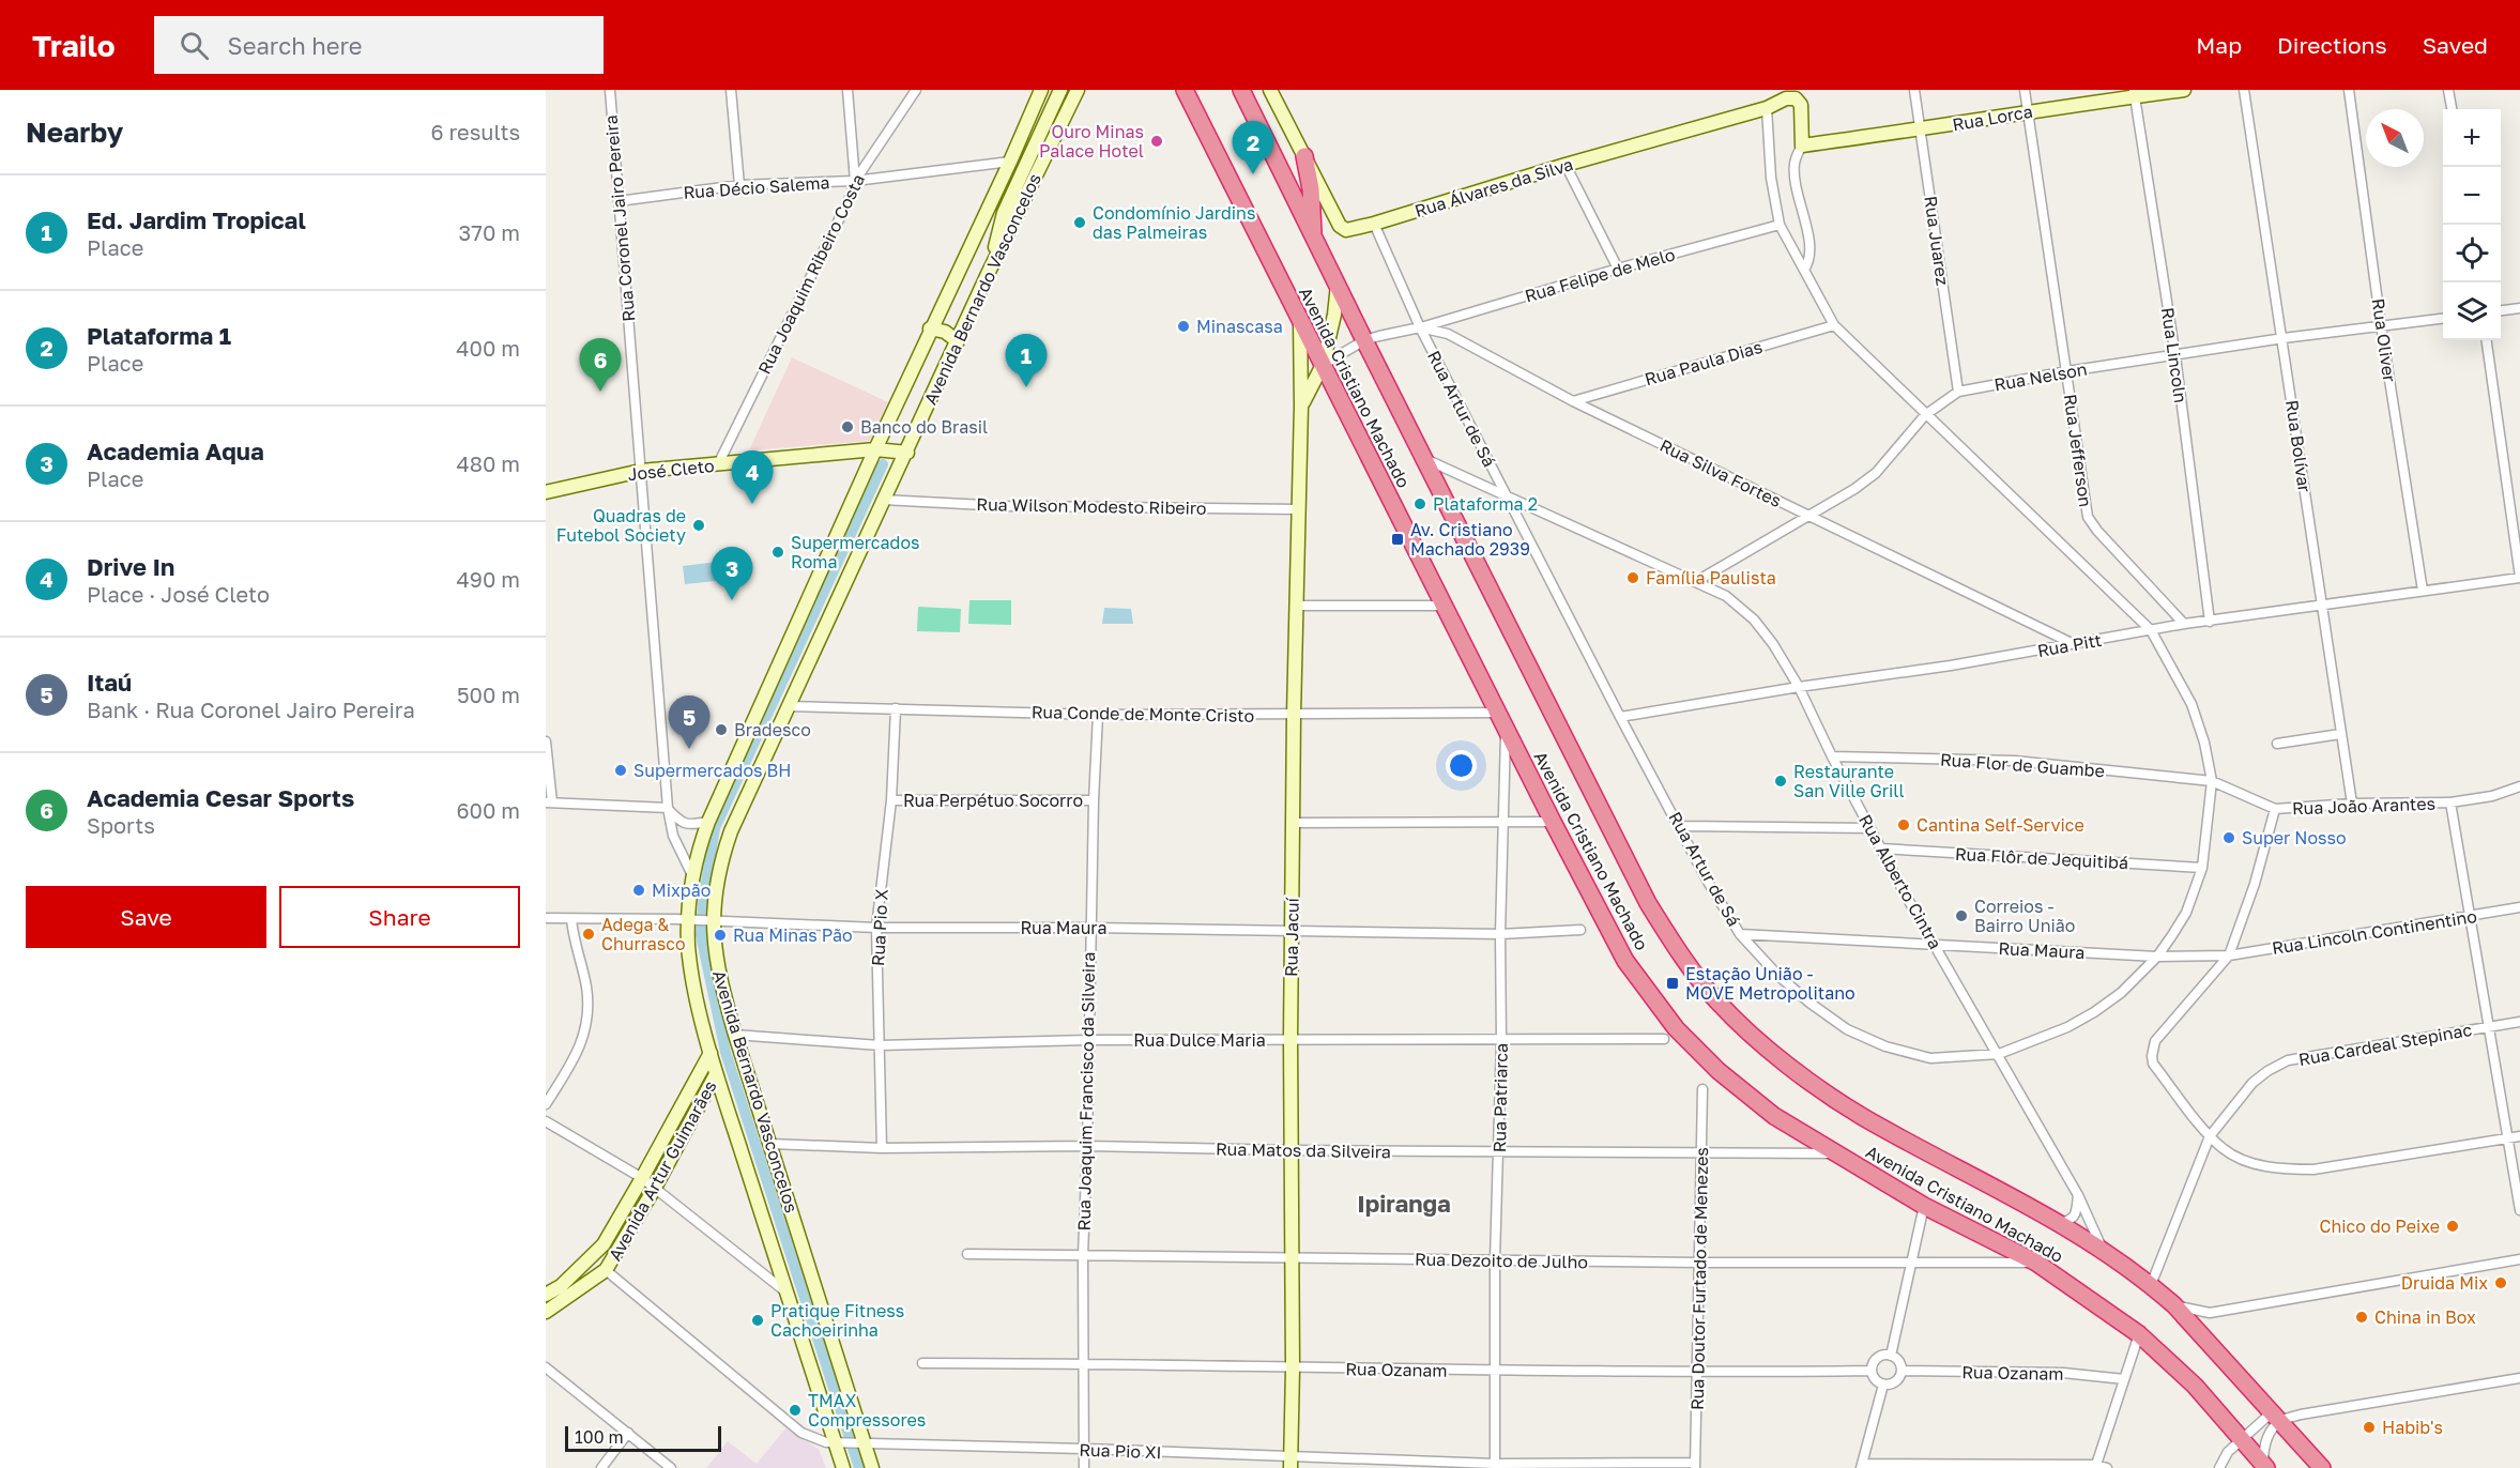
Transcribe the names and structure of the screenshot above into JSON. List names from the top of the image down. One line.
{"streets":{"highway":["Avenida Cristiano Machado"],"main road":["Rua Lorca","Rua Álvares da Silva","Avenida Bernardo Vasconcelos","José Cleto","Rua Jacuí","Avenida Artur Guimarães"],"street":["Rua Décio Salema","Rua Coronel Jairo Pereira","Rua Juarez","Rua Joaquim Ribeiro Costa","Rua Felipe de Melo","Rua Oliver","Rua Lincoln","Rua Paula Dias","Rua Nelson","Rua Artur de Sá","Rua Bolívar","Rua Jefferson","Rua Silva Fortes","Rua Wilson Modesto Ribeiro","Rua Pitt","Rua Conde de Monte Cristo","Rua Flor de Guambe","Rua Perpétuo Socorro","Rua João Arantes","Rua Flôr de Jequitibá","Rua Alberto Cintra","Rua Pio X","Rua Maura","Rua Lincoln Continentino","Rua Dulce Maria","Rua Cardeal Stepinac","Rua Joaquim Francisco da Silveira","Rua Patriarca","Rua Matos da Silveira","Rua Dezoito de Julho","Rua Doutor Furtado de Menezes","Rua Ozanam","Rua Pio XI"]},"crossings":[["Rua Lorca","Rua Juarez"],["Rua Lorca","Rua Lincoln"],["Rua Lorca","Rua Jefferson"],["Rua Décio Salema","Rua Coronel Jairo Pereira"],["Rua Décio Salema","Rua Joaquim Ribeiro Costa"],["Rua Décio Salema","Avenida Bernardo Vasconcelos"],["Rua Álvares da Silva","Rua Artur de Sá"],["Rua Coronel Jairo Pereira","Avenida Bernardo Vasconcelos"],["Rua Coronel Jairo Pereira","José Cleto"],["Rua Juarez","Rua Nelson"],["Rua Joaquim Ribeiro Costa","José Cleto"],["Rua Felipe de Melo","Rua Artur de Sá"],["Rua Felipe de Melo","Rua Silva Fortes"],["Avenida Bernardo Vasconcelos","José Cleto"],["Avenida Bernardo Vasconcelos","Rua Wilson Modesto Ribeiro"],["Avenida Bernardo Vasconcelos","Rua Conde de Monte Cristo"],["Avenida Bernardo Vasconcelos","Rua Maura"],["Avenida Bernardo Vasconcelos","Rua Dulce Maria"],["Avenida Bernardo Vasconcelos","Rua Matos da Silveira"],["Avenida Bernardo Vasconcelos","Avenida Artur Guimarães"],["Avenida Bernardo Vasconcelos","Rua Pio XI"],["Rua Oliver","Rua Nelson"],["Rua Oliver","Rua Pitt"],["Rua Lincoln","Rua Nelson"],["Rua Lincoln","Rua Pitt"],["Rua Paula Dias","Rua Artur de Sá"],["Rua Paula Dias","Rua Silva Fortes"],["Rua Nelson","Rua Artur de Sá"],["Rua Nelson","Rua Bolívar"],["Rua Nelson","Rua Jefferson"],["Rua Nelson","Rua Silva Fortes"],["Rua Nelson","Rua Alberto Cintra"],["Avenida Cristiano Machado","Rua Silva Fortes"],["Avenida Cristiano Machado","Rua Conde de Monte Cristo"],["Avenida Cristiano Machado","Rua Alberto Cintra"],["Avenida Cristiano Machado","Rua Jacuí"],["Avenida Cristiano Machado","Rua Cardeal Stepinac"],["Avenida Cristiano Machado","Rua Patriarca"],["Avenida Cristiano Machado","Rua Matos da Silveira"],["Avenida Cristiano Machado","Rua Dezoito de Julho"],["Rua Artur de Sá","Rua Silva Fortes"],["Rua Artur de Sá","Rua Pitt"],["Rua Artur de Sá","Rua Flor de Guambe"],["Rua Artur de Sá","Rua João Arantes"],["Rua Artur de Sá","Rua Flôr de Jequitibá"],["Rua Artur de Sá","Rua Alberto Cintra"],["Rua Artur de Sá","Rua Maura"],["Rua Bolívar","Rua Pitt"],["Rua Bolívar","Rua João Arantes"],["Rua Jefferson","Rua Pitt"],["Rua Silva Fortes","Rua Pitt"],["Rua Wilson Modesto Ribeiro","Rua Jacuí"],["Rua Pitt","Rua Alberto Cintra"],["Rua Conde de Monte Cristo","Rua Pio X"],["Rua Conde de Monte Cristo","Rua Jacuí"],["Rua Conde de Monte Cristo","Rua Joaquim Francisco da Silveira"],["Rua Conde de Monte Cristo","Rua Patriarca"],["Rua Flor de Guambe","Rua João Arantes"],["Rua Flor de Guambe","Rua Alberto Cintra"],["Rua Perpétuo Socorro","Rua Pio X"],["Rua Perpétuo Socorro","Rua Joaquim Francisco da Silveira"],["Rua Flôr de Jequitibá","Rua Alberto Cintra"],["Rua Alberto Cintra","Rua Maura"],["Rua Pio X","Rua Maura"],["Rua Pio X","Rua Dulce Maria"],["Rua Pio X","Rua Matos da Silveira"],["Rua Maura","Rua Lincoln Continentino"],["Rua Maura","Rua Jacuí"],["Rua Maura","Rua Joaquim Francisco da Silveira"],["Rua Maura","Rua Patriarca"],["Rua Jacuí","Rua Dulce Maria"],["Rua Jacuí","Rua Matos da Silveira"],["Rua Jacuí","Rua Dezoito de Julho"],["Rua Jacuí","Rua Ozanam"],["Rua Jacuí","Rua Pio XI"],["Rua Dulce Maria","Rua Joaquim Francisco da Silveira"],["Rua Dulce Maria","Rua Patriarca"],["Rua Joaquim Francisco da Silveira","Rua Matos da Silveira"],["Rua Joaquim Francisco da Silveira","Rua Dezoito de Julho"],["Rua Joaquim Francisco da Silveira","Rua Ozanam"],["Rua Joaquim Francisco da Silveira","Rua Pio XI"],["Rua Patriarca","Rua Matos da Silveira"],["Rua Patriarca","Rua Dezoito de Julho"],["Rua Patriarca","Rua Ozanam"],["Rua Patriarca","Rua Pio XI"],["Rua Matos da Silveira","Rua Doutor Furtado de Menezes"],["Avenida Artur Guimarães","Rua Pio XI"],["Rua Dezoito de Julho","Rua Doutor Furtado de Menezes"],["Rua Doutor Furtado de Menezes","Rua Ozanam"],["Rua Doutor Furtado de Menezes","Rua Pio XI"]],"districts":["Ipiranga"],"places":{"other":["Ouro Minas Palace Hotel","Condomínio Jardins das Palmeiras","Minascasa","Banco do Brasil","Plataforma 2","Quadras de Futebol Society","Supermercados Roma","Família Paulista","Bradesco","Supermercados BH","Restaurante San Ville Grill","Cantina Self-Service","Super Nosso","Mixpão","Correios - Bairro União","Adega & Churrasco","Rua Minas Pão","Chico do Peixe","Druida Mix","China in Box","Pratique Fitness Cachoeirinha","TMAX Compressores","Habib's"],"transit":["Av. Cristiano Machado 2939","Estação União - MOVE Metropolitano"]},"scale_bar":"100 m","north":"top left","page":{"header":"Trailo","search":"Search here","nav":["Map","Directions","Saved"],"heading":["Nearby","6 results"],"map_buttons":["+","−"],"pins":["2","1","6","4","3","5"],"list":[{"mark":"1","name":"Ed. Jardim Tropical","note":"Place","value":"370 m"},{"mark":"2","name":"Plataforma 1","note":"Place","value":"400 m"},{"mark":"3","name":"Academia Aqua","note":"Place","value":"480 m"},{"mark":"4","name":"Drive In","note":"Place · José Cleto","value":"490 m"},{"mark":"5","name":"Itaú","note":"Bank · Rua Coronel Jairo Pereira","value":"500 m"},{"mark":"6","name":"Academia Cesar Sports","note":"Sports","value":"600 m"}],"buttons":["Save","Share"],"scale":"100 m"}}
